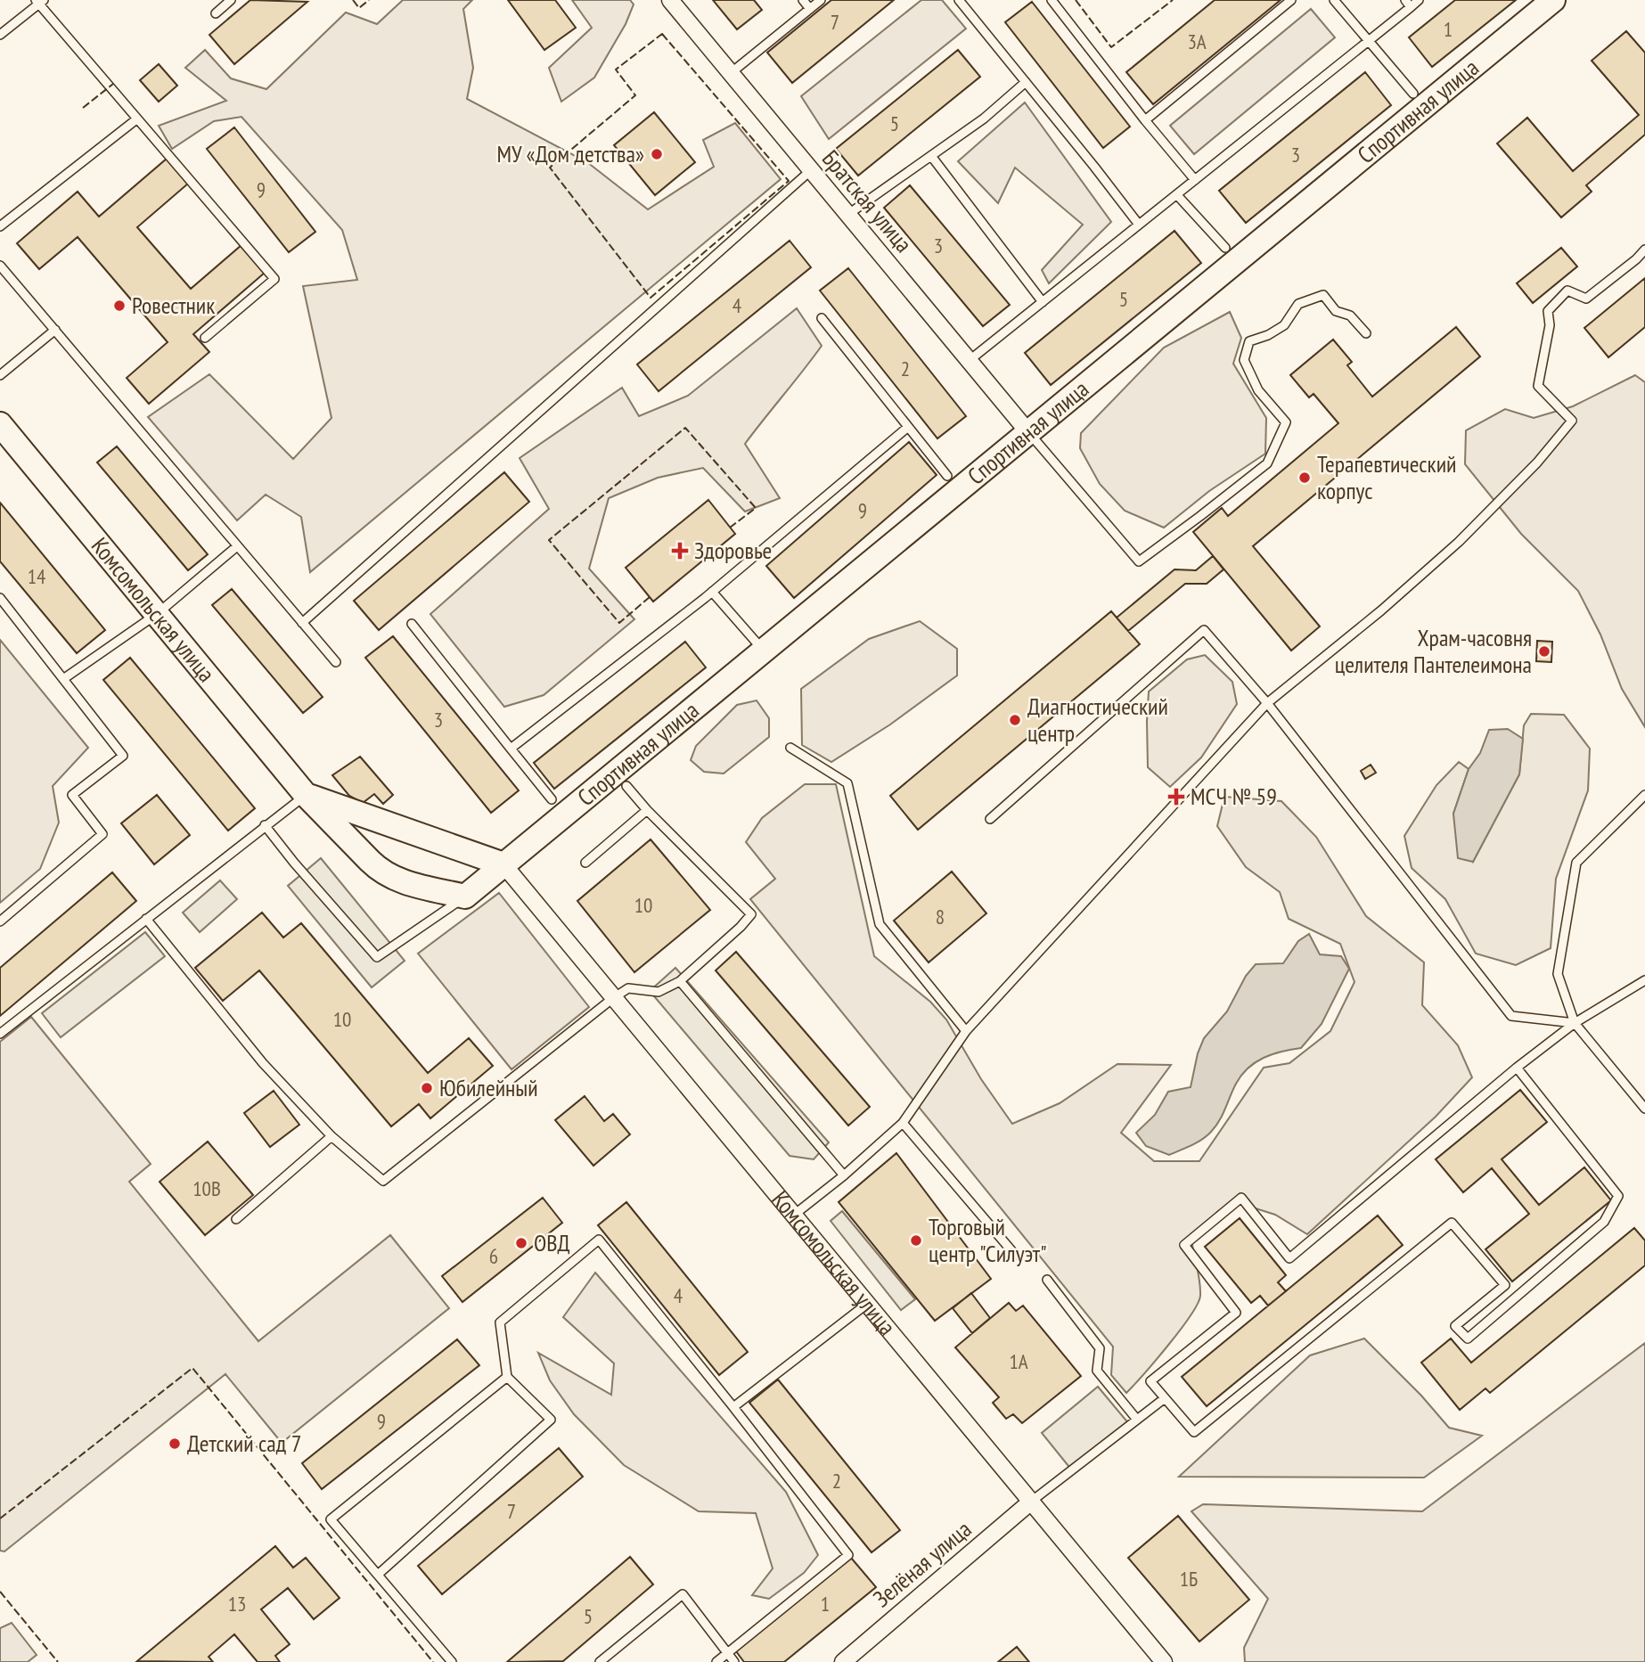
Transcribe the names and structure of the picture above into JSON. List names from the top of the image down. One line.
{"streets":{"street":["Спортивная улица","Братская улица","Комсомольская улица","Зелёная улица"]},"crossings":[["Спортивная улица","Братская улица"],["Спортивная улица","Комсомольская улица"],["Комсомольская улица","Зелёная улица"]],"places":{"other":["МУ «Дом детства»","Ровестник","Терапевтический корпус","Храм-часовня целителя Пантелеимона","Диагностический центр","Юбилейный","Торговый центр \"Силуэт\"","ОВД","Детский сад 7"],"health":["Здоровье","МСЧ № 59"]},"house_numbers":["7","1","3А","5","3","9","3","5","4","2","9","14","3","10","8","10","10В","6","4","1А","9","2","7","1Б","13","1","5"]}
